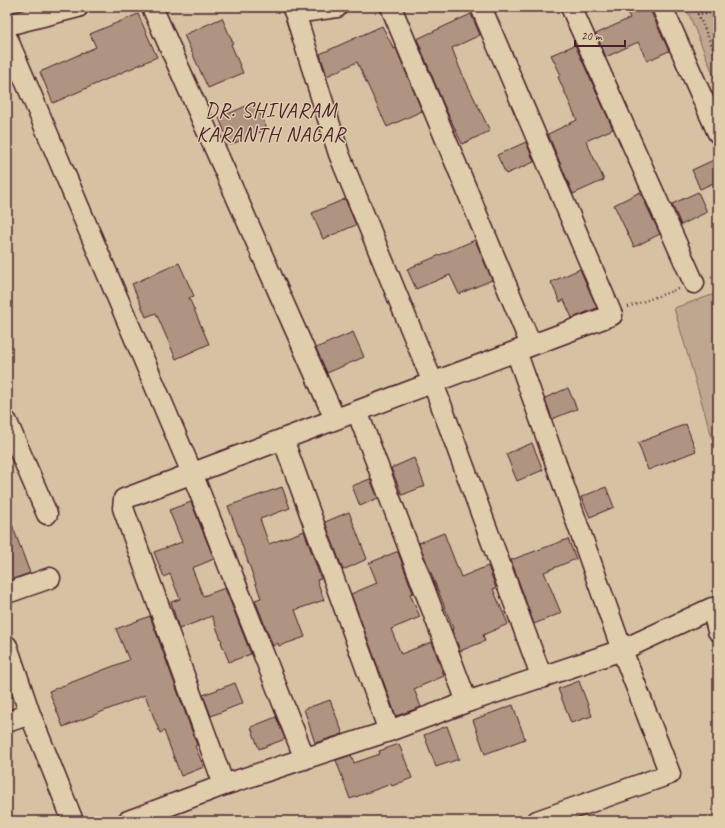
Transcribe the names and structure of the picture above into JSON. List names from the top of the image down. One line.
{"districts":["DR. SHIVARAM KARANTH NAGAR"],"scale_bar":"20 m"}
